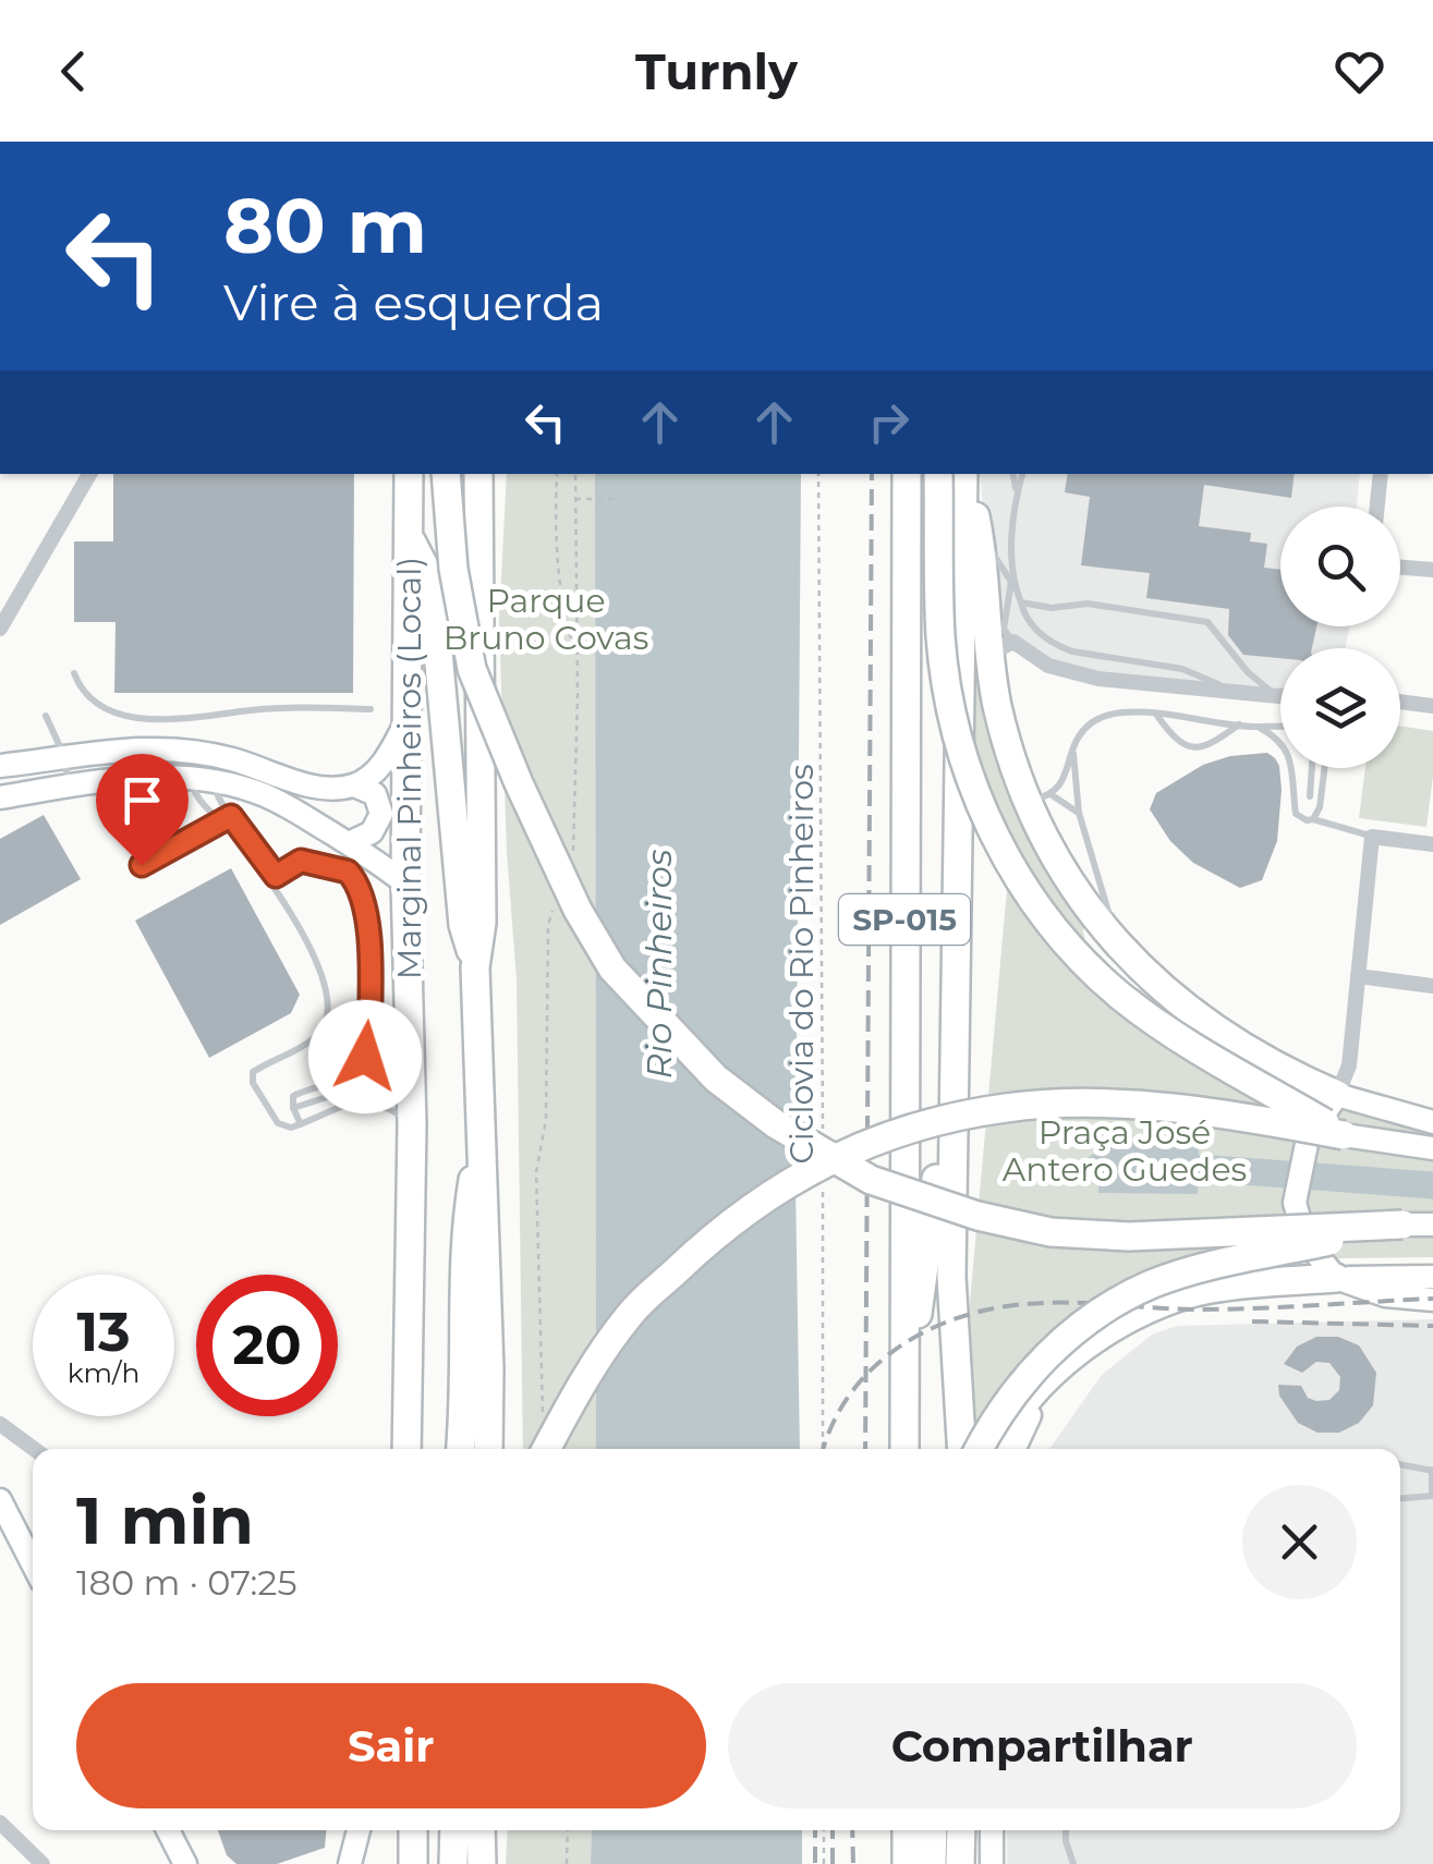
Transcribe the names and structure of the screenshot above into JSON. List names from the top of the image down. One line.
{"streets":{"highway":["Marginal Pinheiros (Local)","SP-015"],"path":["Ciclovia do Rio Pinheiros"]},"water":["Rio Pinheiros"],"parks":["Parque Bruno Covas","Praça José Antero Guedes"],"page":{"header":"Turnly","turn":["80 m","Vire à esquerda"],"speed":"13 km/h","limit":"20","heading":["1 min","180 m · 07:25"],"buttons":["Sair","Compartilhar"]}}
